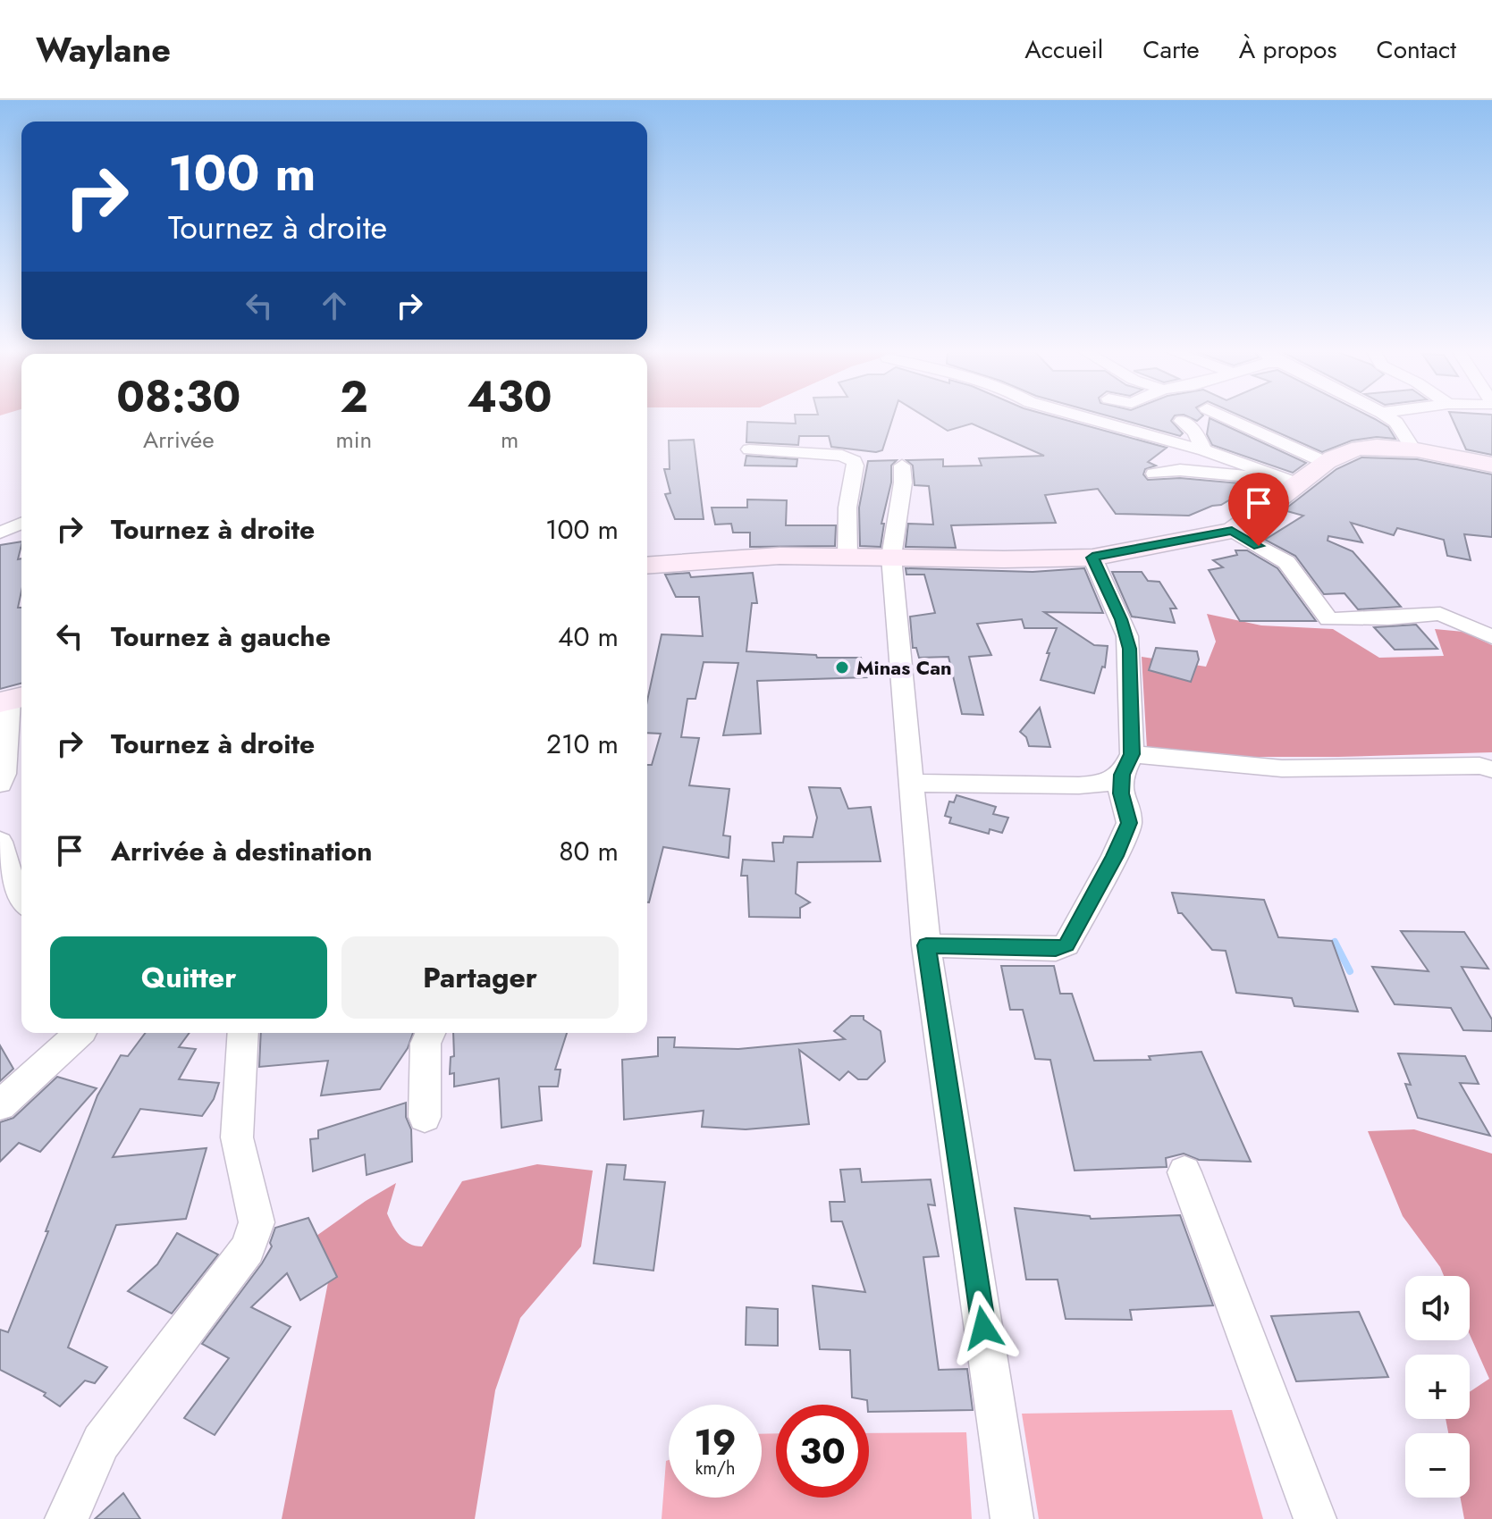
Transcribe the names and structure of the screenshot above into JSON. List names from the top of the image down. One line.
{"places":["Minas Can"],"page":{"header":"Waylane","nav":["Accueil","Carte","À propos","Contact"],"turn":["100 m","Tournez à droite"],"eta":["08:30","Arrivée","2","min","430","m"],"list":[{"name":"Tournez à droite","value":"100 m"},{"name":"Tournez à gauche","value":"40 m"},{"name":"Tournez à droite","value":"210 m"},{"name":"Arrivée à destination","value":"80 m"}],"buttons":["Quitter","Partager"],"map_buttons":["+","−"],"speed":"19 km/h","limit":"30"}}
